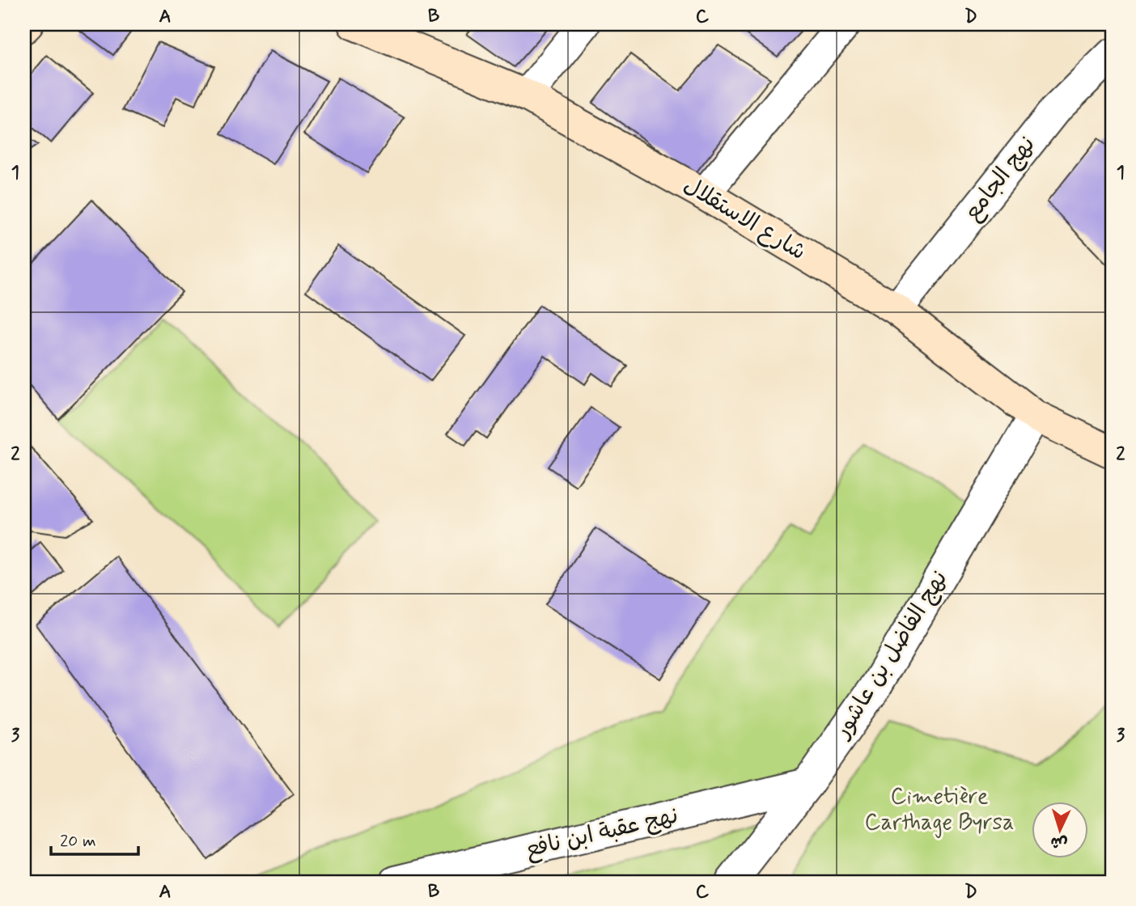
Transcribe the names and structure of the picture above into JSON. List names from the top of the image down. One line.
{"streets":{"street":["نهج الجامع","شارع الاستقلال","نهج الفاضل بن عاشور","نهج عقبة ابن نافع"]},"crossings":[["نهج الجامع","شارع الاستقلال"],["شارع الاستقلال","نهج الفاضل بن عاشور"],["نهج الفاضل بن عاشور","نهج عقبة ابن نافع"]],"parks":["Cimetière Carthage Byrsa"],"scale_bar":"20 m","north":"bottom","grid":{"columns":["A","B","C","D"],"rows":["1","2","3"]}}
